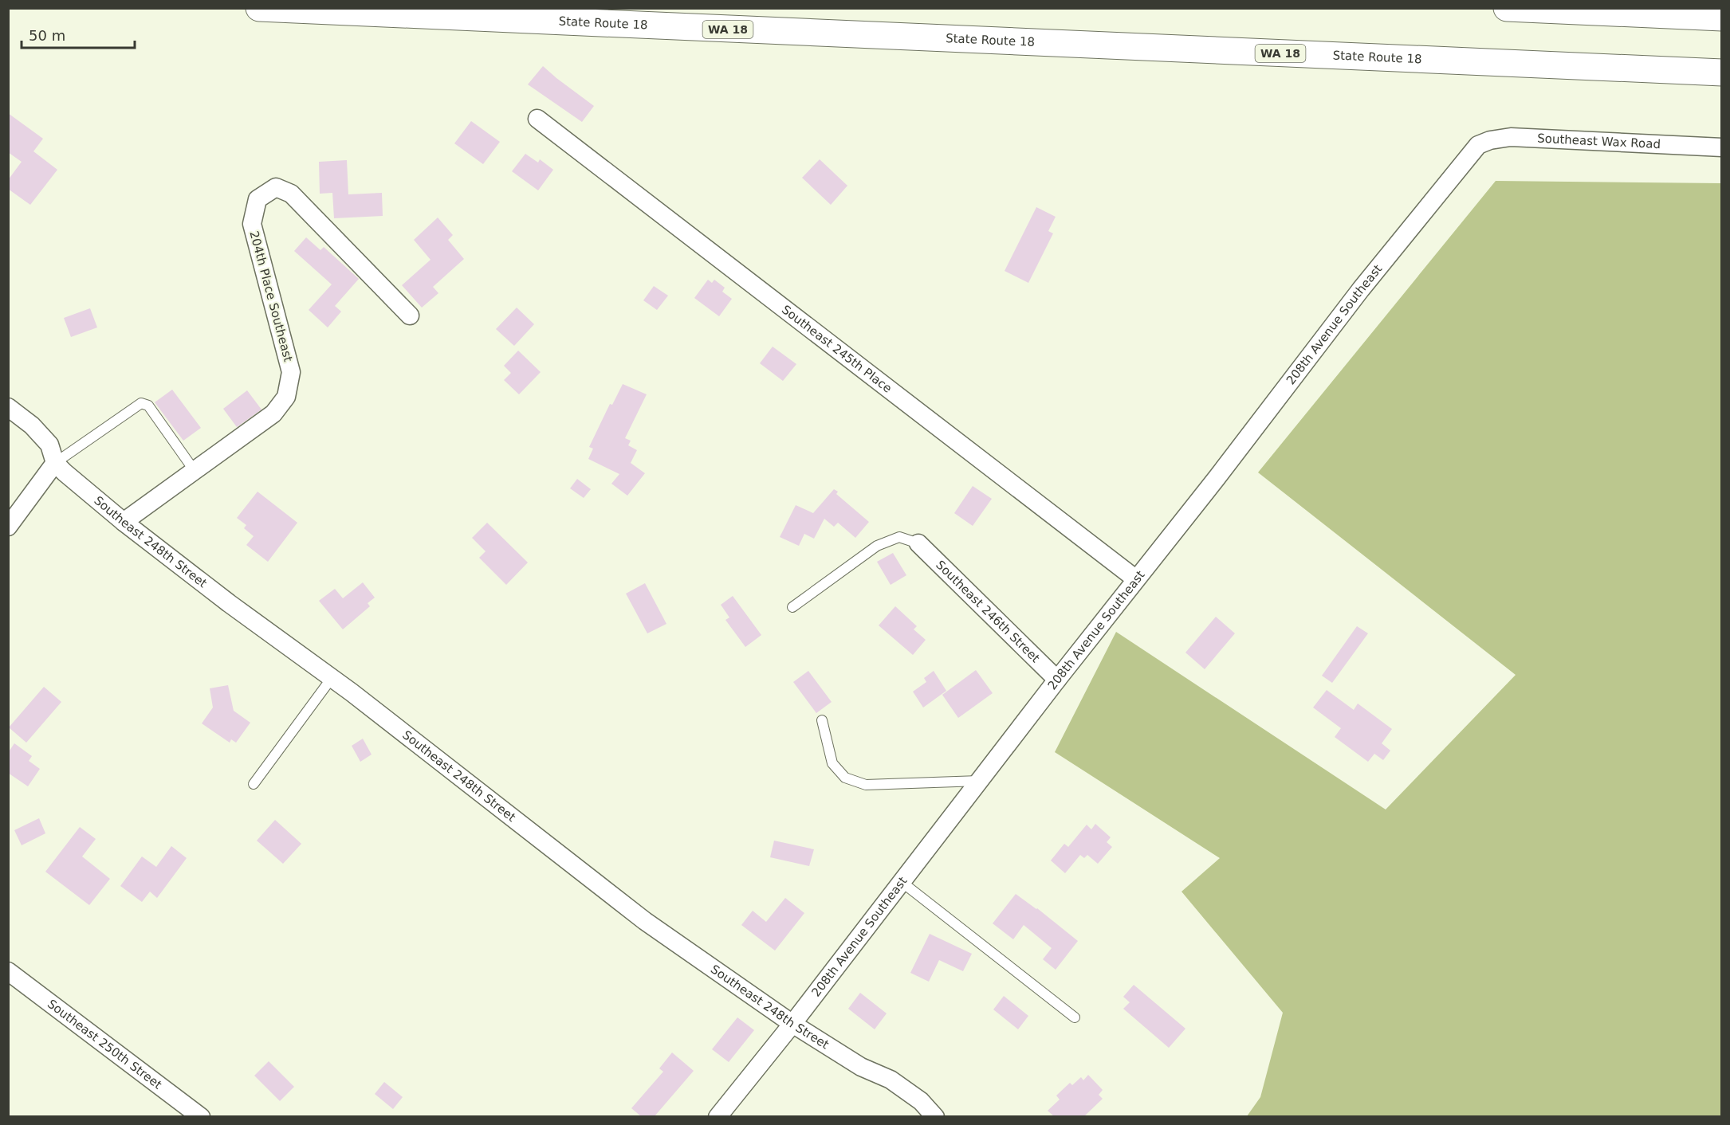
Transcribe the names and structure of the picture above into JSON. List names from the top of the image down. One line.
{"streets":{"highway":["State Route 18","WA 18"],"street":["Southeast Wax Road","204th Place Southeast","208th Avenue Southeast","Southeast 245th Place","Southeast 248th Street","Southeast 246th Street","Southeast 250th Street"]},"crossings":[["Southeast Wax Road","208th Avenue Southeast"],["204th Place Southeast","Southeast 248th Street"],["208th Avenue Southeast","Southeast 245th Place"],["208th Avenue Southeast","Southeast 248th Street"],["208th Avenue Southeast","Southeast 246th Street"]],"scale_bar":"50 m"}
